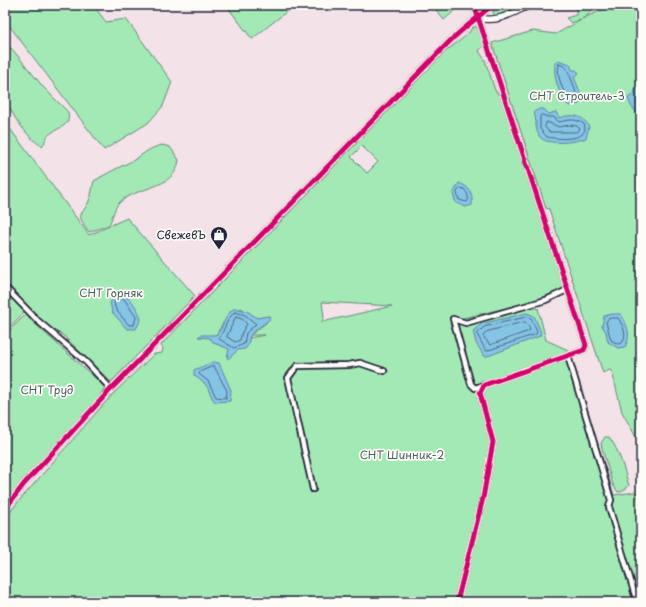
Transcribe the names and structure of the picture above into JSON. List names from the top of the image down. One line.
{"parks":["СНТ Строитель-3","СНТ Горняк","СНТ Труд","СНТ Шинник-2"],"places":{"shop":["СвежевЪ"]}}
